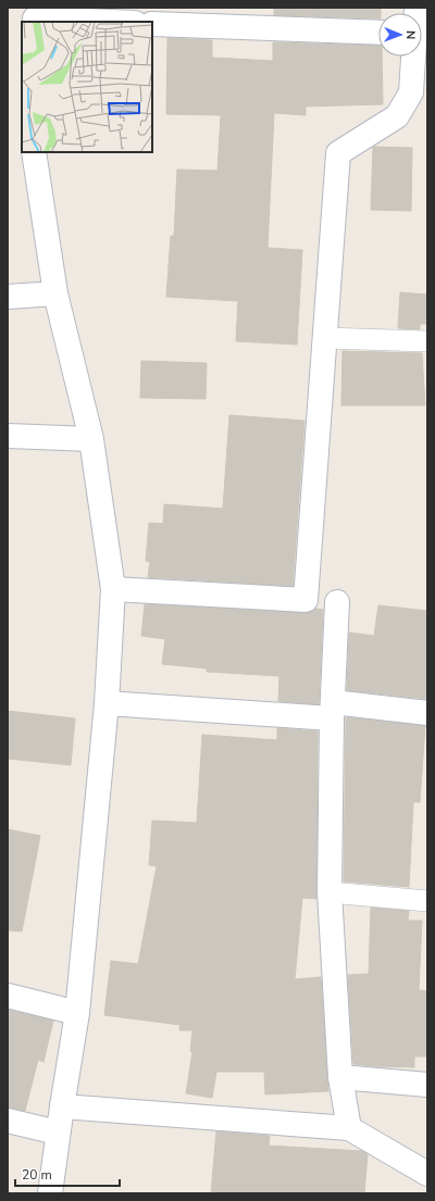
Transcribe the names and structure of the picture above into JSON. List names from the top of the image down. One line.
{"scale_bar":"20 m","north":"right"}
